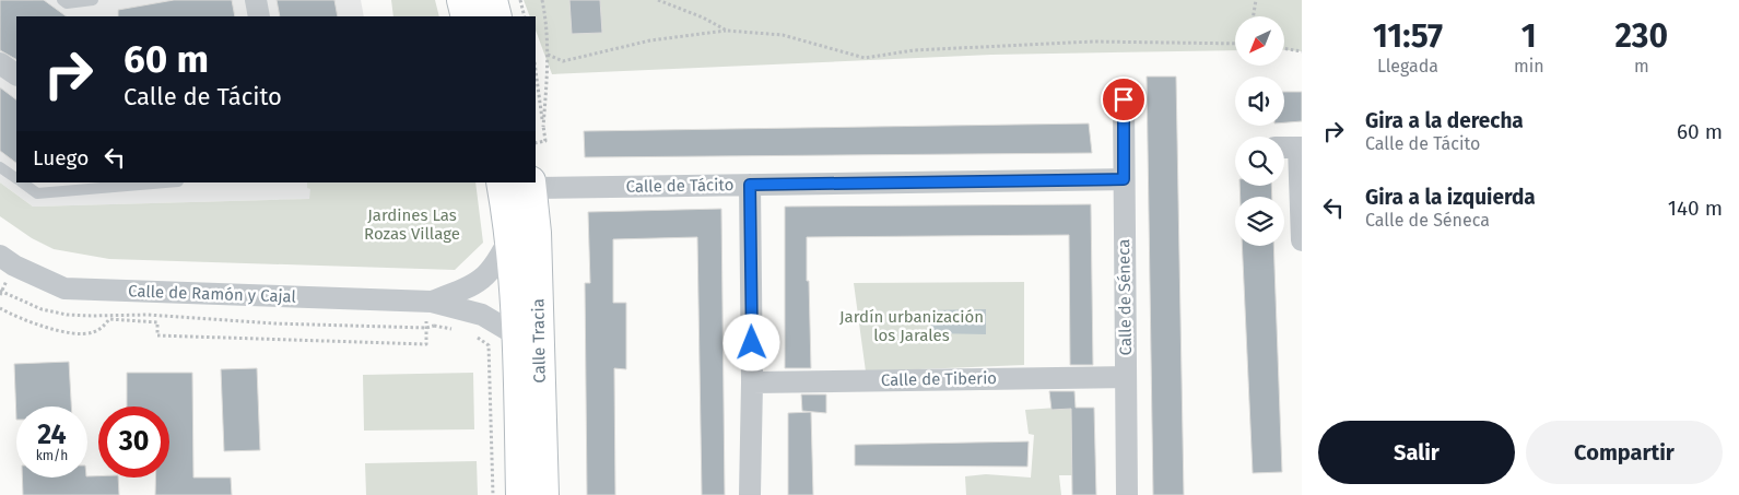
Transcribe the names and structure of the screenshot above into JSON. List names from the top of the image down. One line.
{"streets":{"street":["Calle de Tácito","Calle de Ramón y Cajal","Calle de Séneca","Calle Tracia","Calle de Tiberio"]},"crossings":[["Calle de Tácito","Calle de Séneca"],["Calle de Tácito","Calle Tracia"],["Calle de Ramón y Cajal","Calle Tracia"],["Calle de Séneca","Calle de Tiberio"]],"parks":["Jardines Las Rozas Village","Jardín urbanización los Jarales"],"north":"bottom left","page":{"eta":["11:57","Llegada","1","min","230","m"],"turn":["60 m","Calle de Tácito"],"list":[{"name":"Gira a la derecha","note":"Calle de Tácito","value":"60 m"},{"name":"Gira a la izquierda","note":"Calle de Séneca","value":"140 m"}],"then":"Luego","speed":"24 km/h","limit":"30","buttons":["Salir","Compartir"]}}
